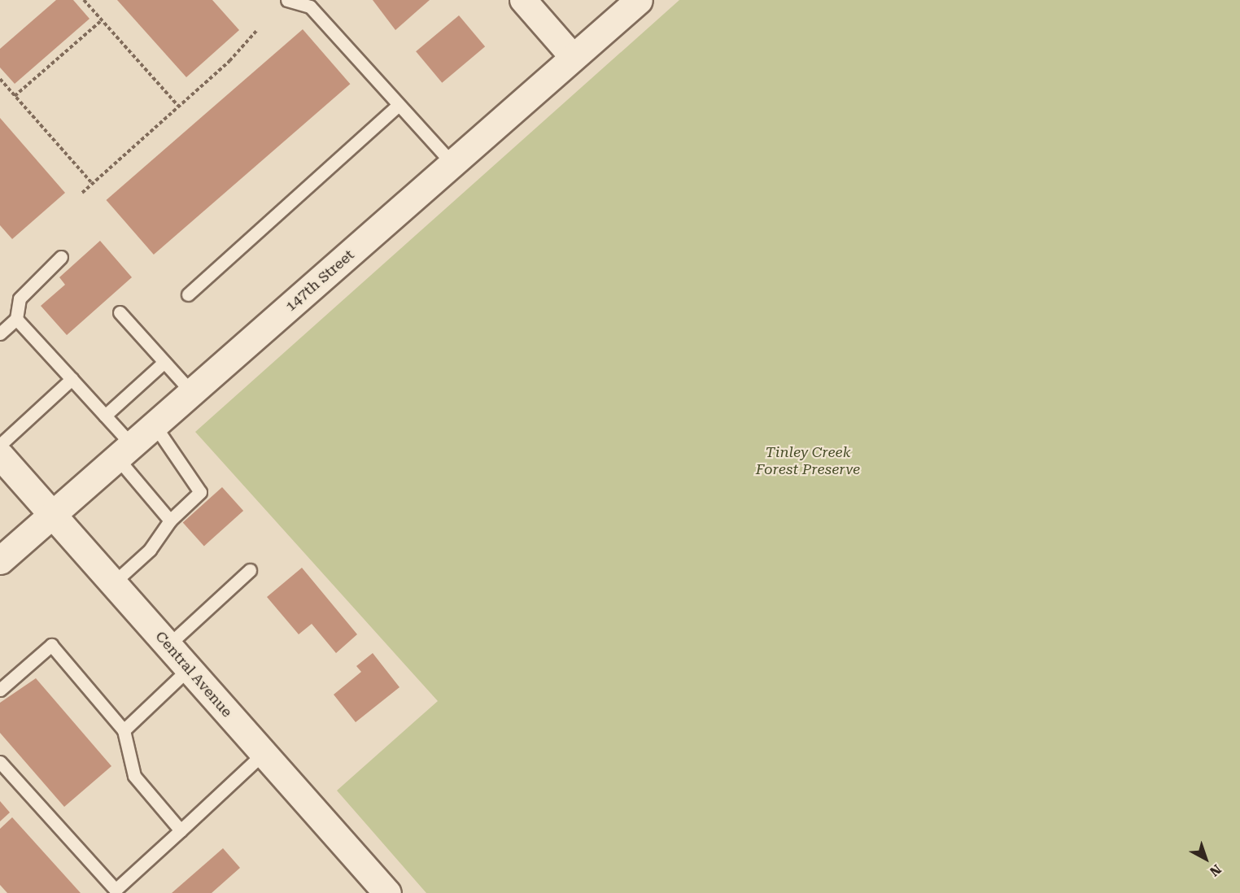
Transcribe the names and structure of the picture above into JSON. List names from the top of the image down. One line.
{"streets":{"main road":["147th Street","Central Avenue"]},"crossings":[["147th Street","Central Avenue"]],"parks":["Tinley Creek Forest Preserve"],"north":"bottom right"}
